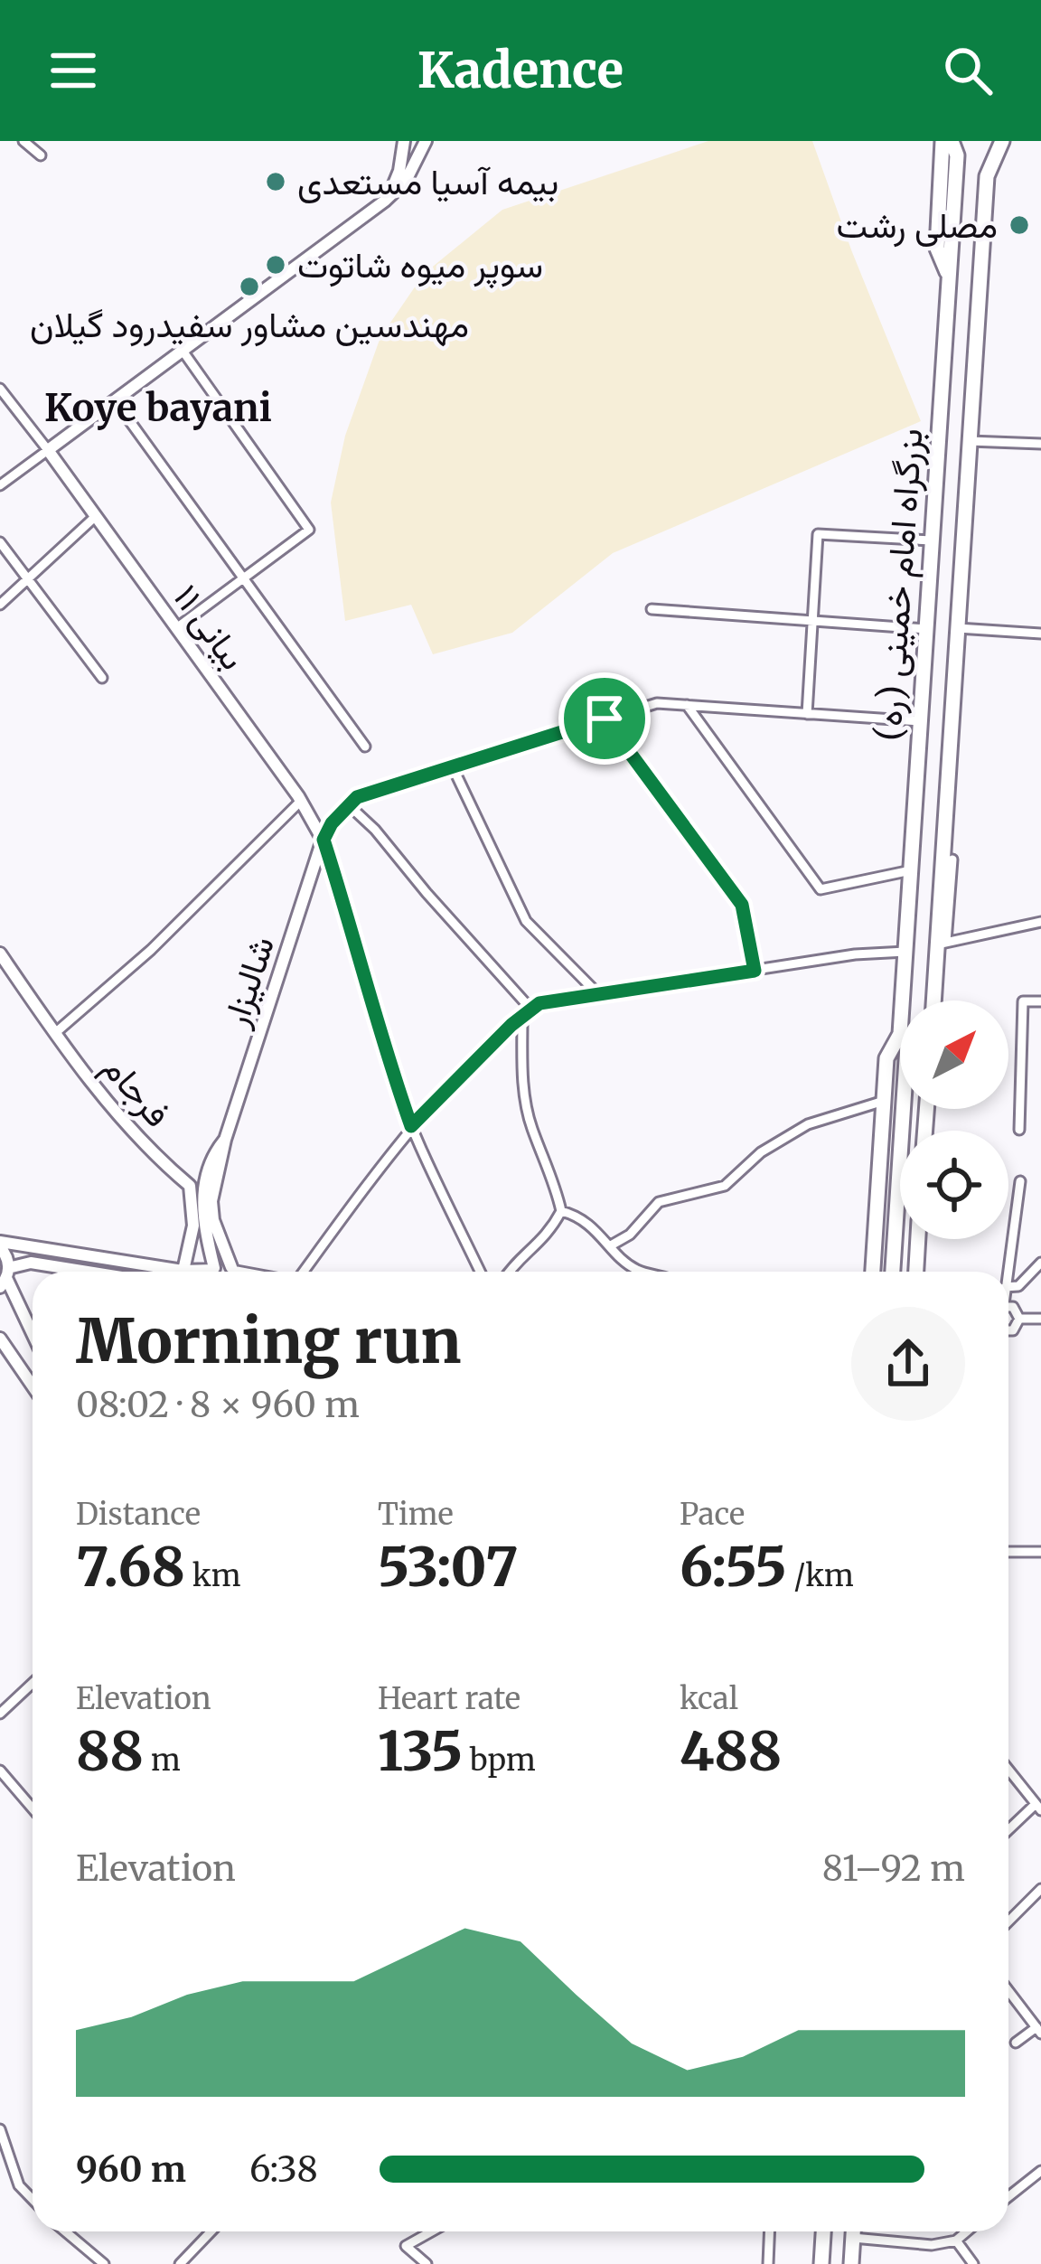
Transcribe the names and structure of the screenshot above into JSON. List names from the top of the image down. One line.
{"streets":{"highway":["بزرگراه امام خمینی (ره)"],"street":["بیانی ۱۱","شالیزار","فرجام"]},"crossings":[["بیانی ۱۱","شالیزار"]],"districts":["Koye bayani"],"places":["بیمه آسیا مستعدی","مصلی رشت","سوپر میوه شاتوت","مهندسین مشاور سفیدرود گیلان"],"north":"top right","page":{"header":"Kadence","heading":["Morning run","08:02 · 8 × 960 m"],"stats":[["Distance","7.68 km"],["Time","53:07"],["Pace","6:55 /km"],["Elevation","88 m"],["Heart rate","135 bpm"],["kcal","488"]],"chart":["Elevation","81–92 m"],"list":[{"name":"960 m","note":"6:38"}]}}
